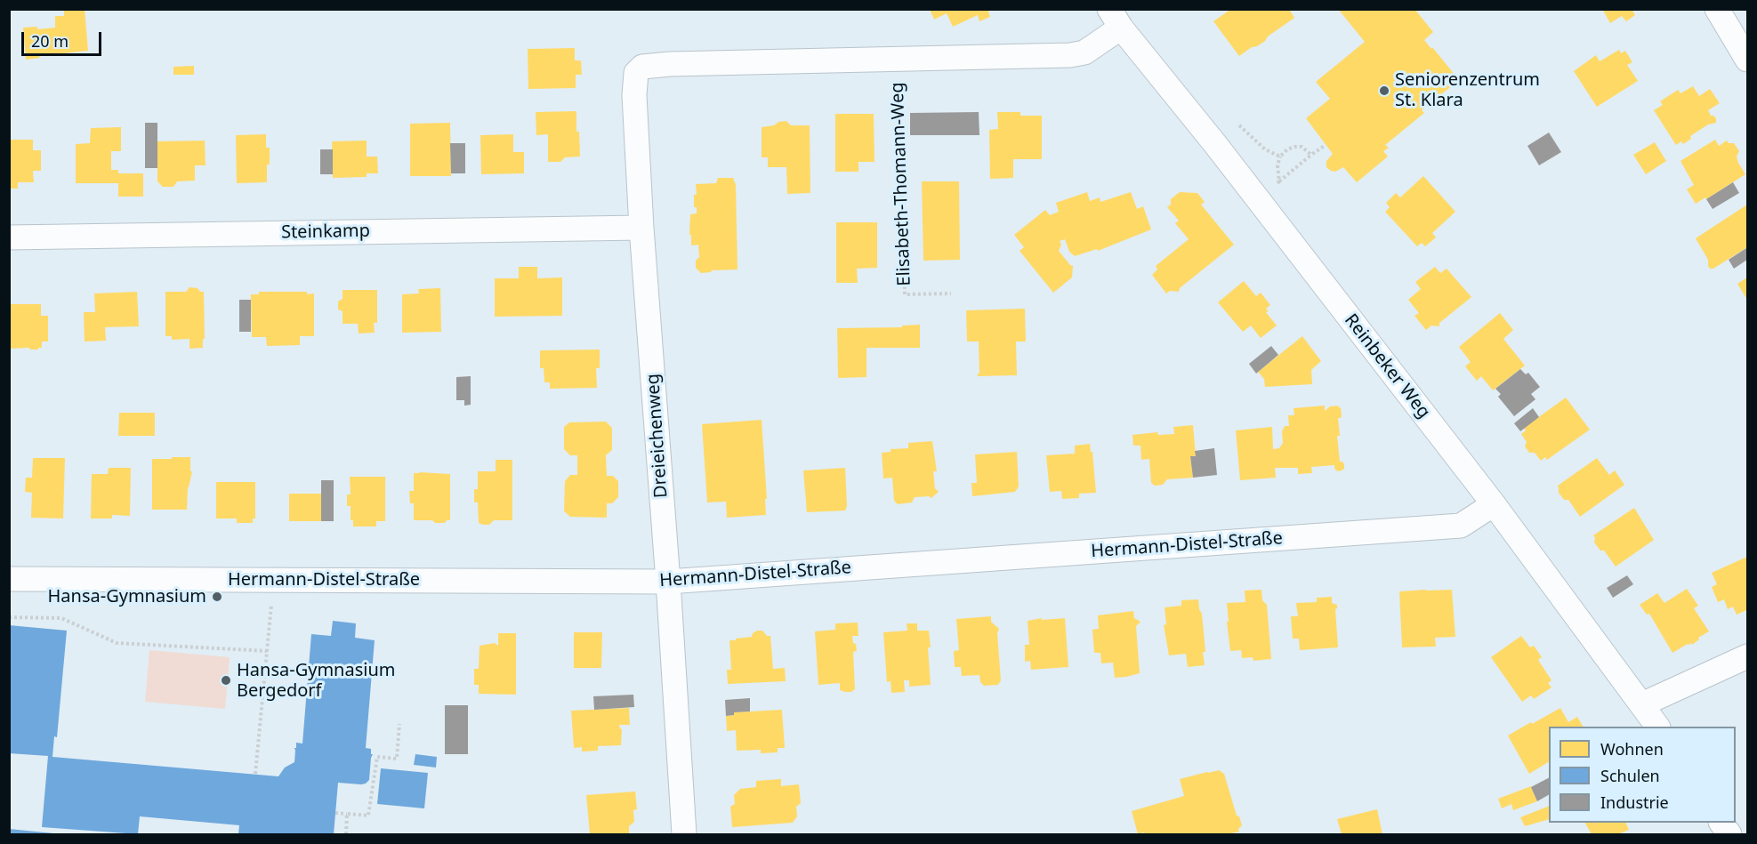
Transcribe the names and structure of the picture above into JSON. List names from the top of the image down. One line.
{"streets":{"street":["Elisabeth-Thomann-Weg","Steinkamp","Reinbeker Weg","Dreieichenweg","Hermann-Distel-Straße"]},"crossings":[["Elisabeth-Thomann-Weg","Reinbeker Weg"],["Elisabeth-Thomann-Weg","Dreieichenweg"],["Steinkamp","Dreieichenweg"],["Reinbeker Weg","Hermann-Distel-Straße"],["Dreieichenweg","Hermann-Distel-Straße"]],"places":["Seniorenzentrum St. Klara","Hansa-Gymnasium","Hansa-Gymnasium Bergedorf"],"legend":["Wohnen","Schulen","Industrie"],"scale_bar":"20 m"}
